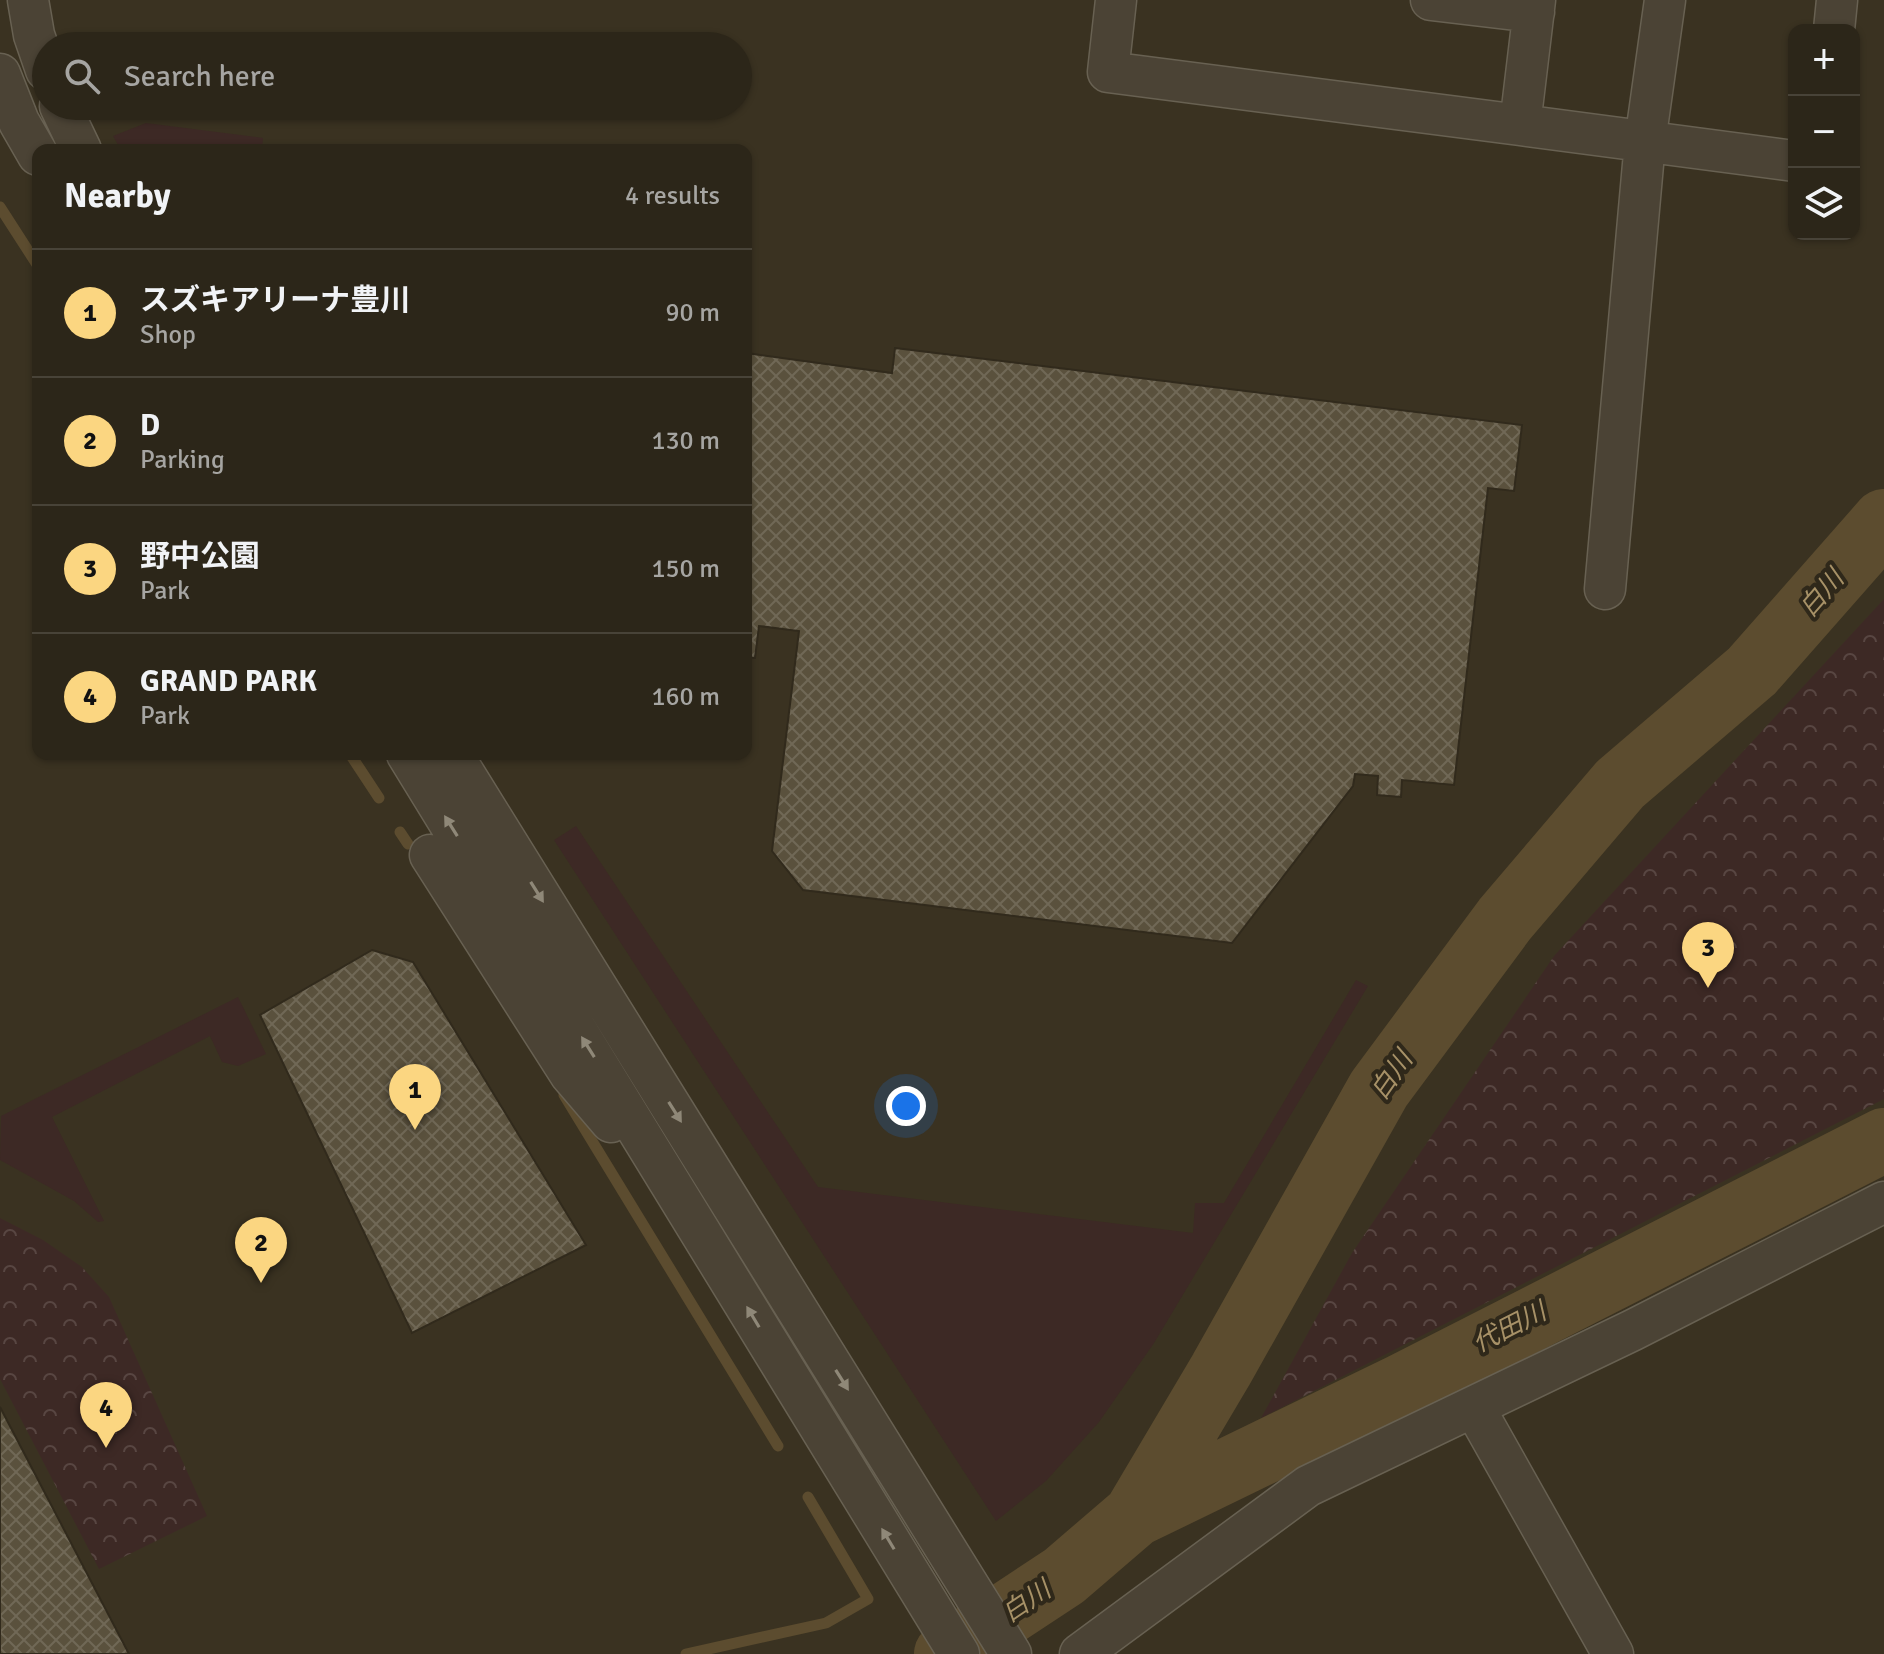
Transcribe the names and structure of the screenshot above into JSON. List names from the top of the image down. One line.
{"water":["白川","代田川"],"page":{"map_buttons":["+","−"],"search":"Search here","heading":["Nearby","4 results"],"list":[{"mark":"1","name":"スズキアリーナ豊川","note":"Shop","value":"90 m"},{"mark":"2","name":"D","note":"Parking","value":"130 m"},{"mark":"3","name":"野中公園","note":"Park","value":"150 m"},{"mark":"4","name":"GRAND PARK","note":"Park","value":"160 m"}],"pins":["3","1","2","4"]}}
